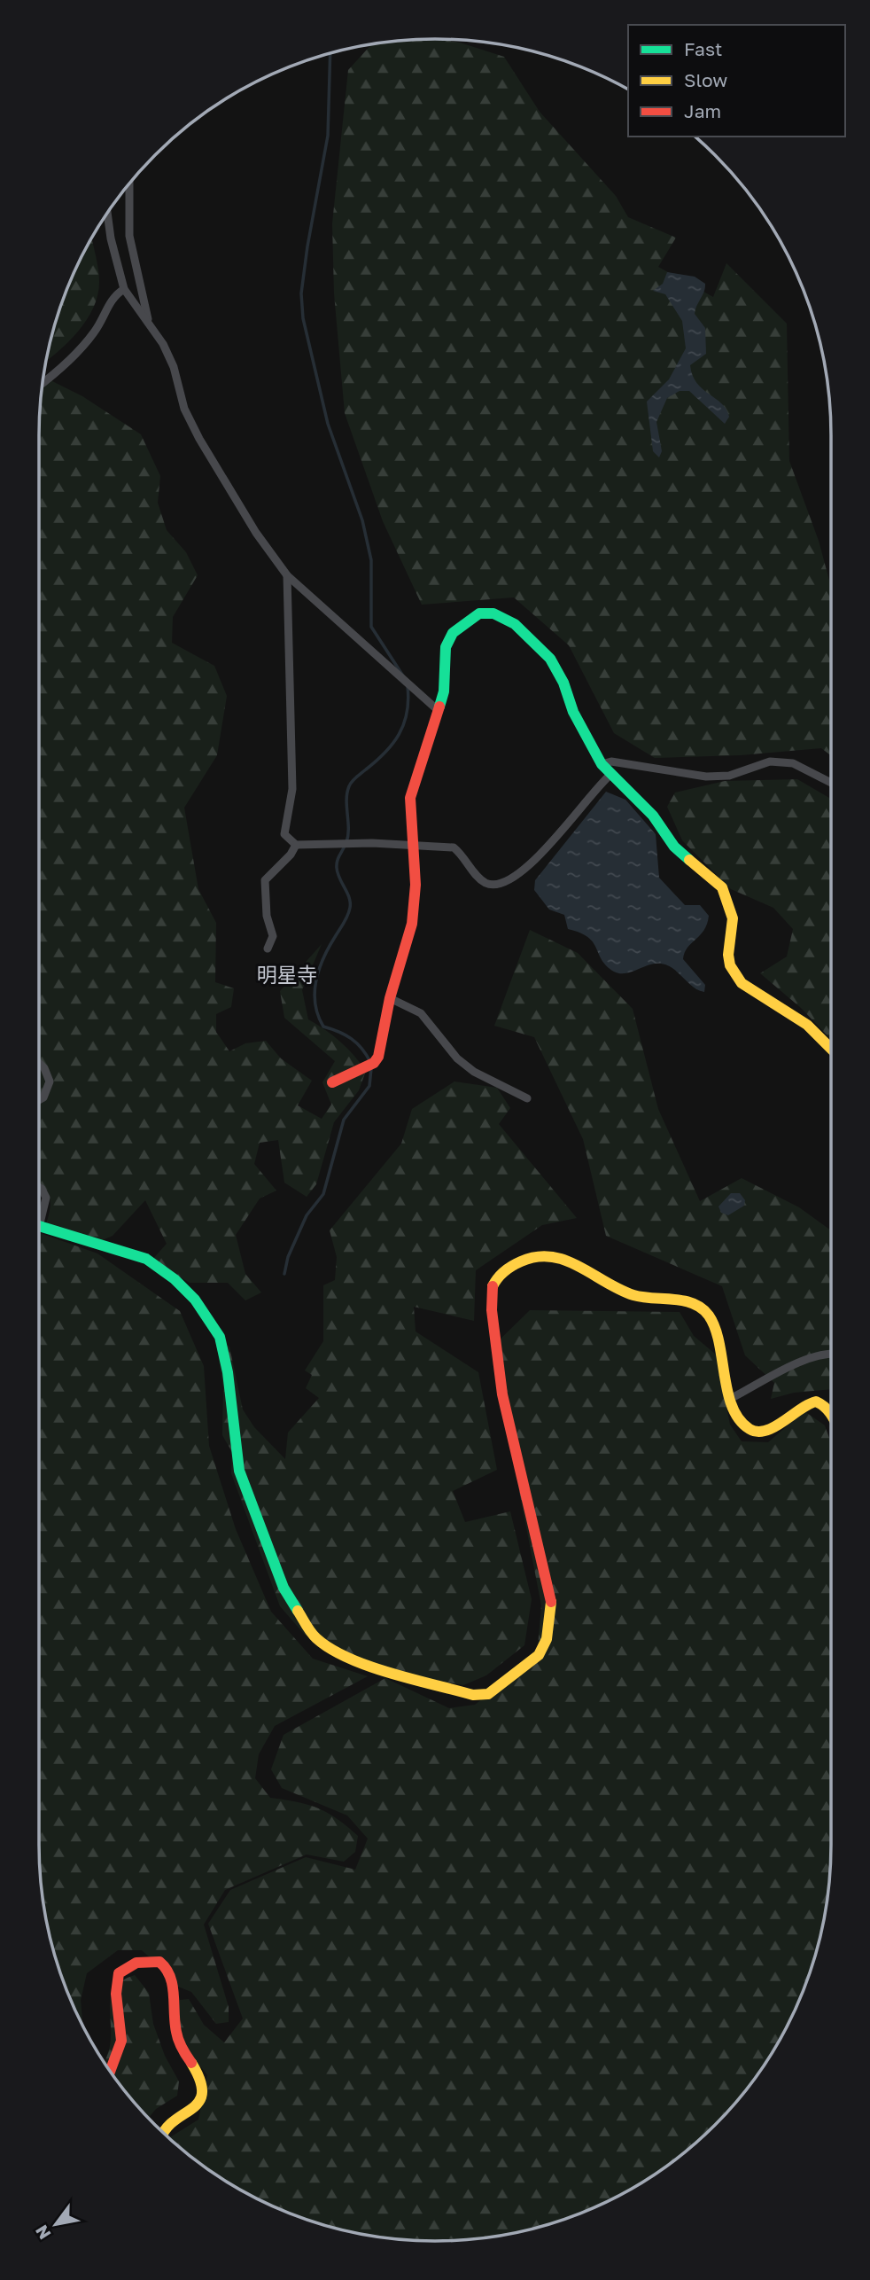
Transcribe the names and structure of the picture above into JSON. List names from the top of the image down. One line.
{"districts":["明星寺"],"legend":["Fast","Slow","Jam"],"north":"bottom left"}
